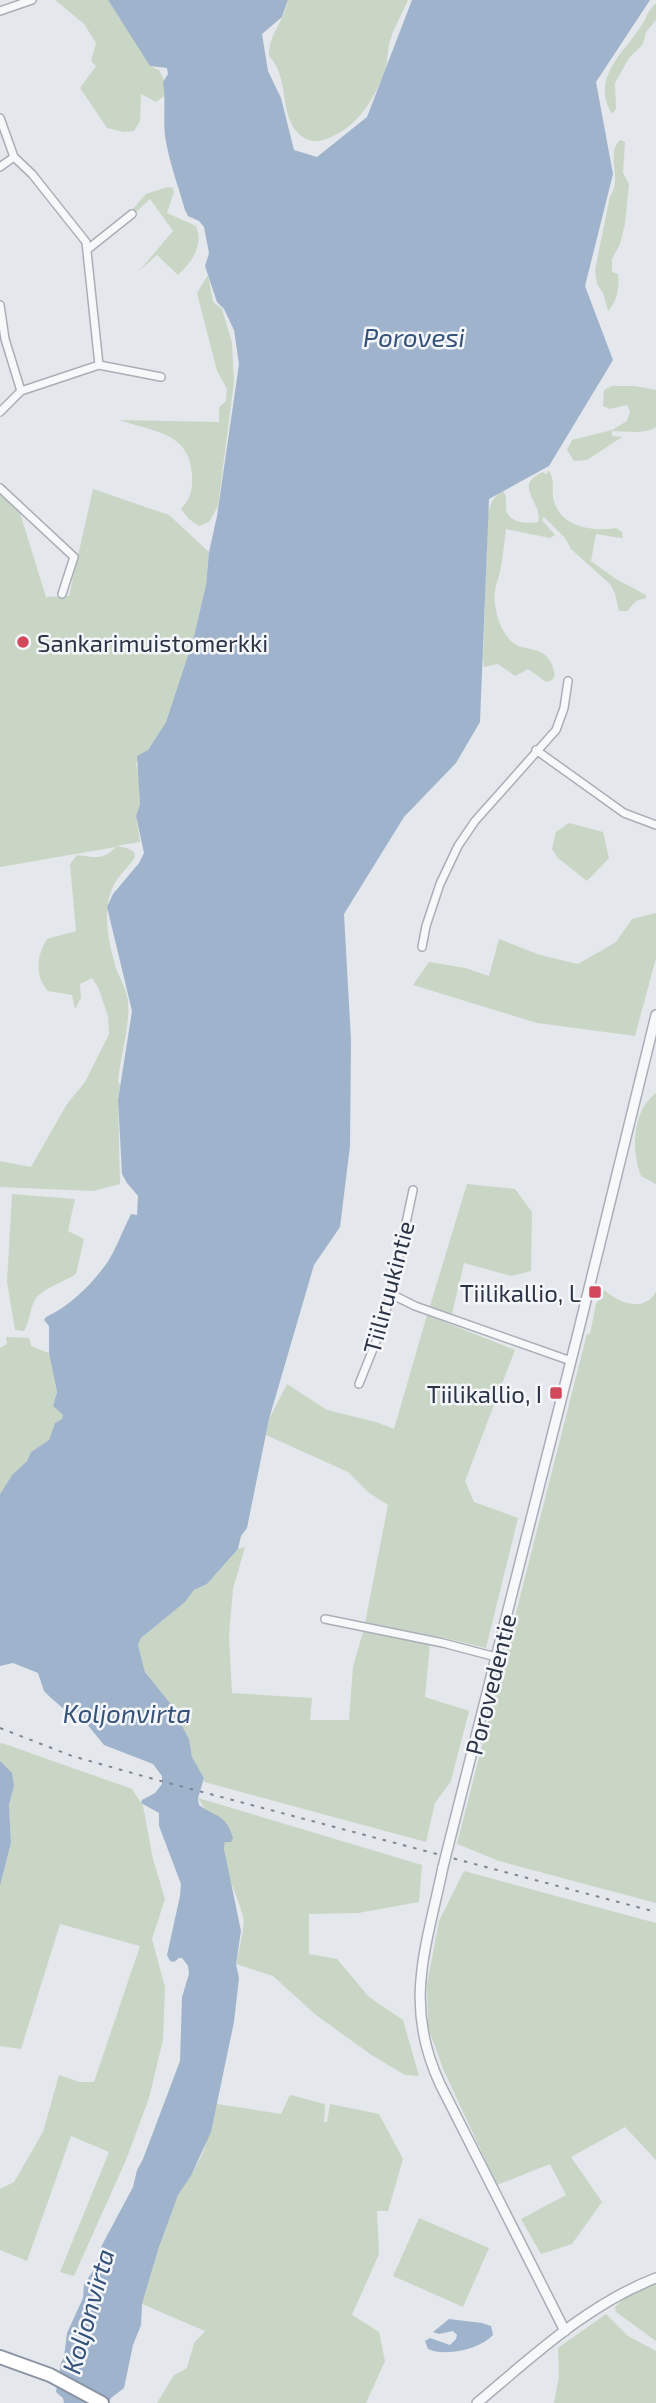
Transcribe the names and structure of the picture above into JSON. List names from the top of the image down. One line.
{"streets":{"street":["Tiiliruukintie","Porovedentie"]},"water":["Porovesi","Koljonvirta"],"places":{"other":["Sankarimuistomerkki"],"transit":["Tiilikallio, L","Tiilikallio, I"]}}
